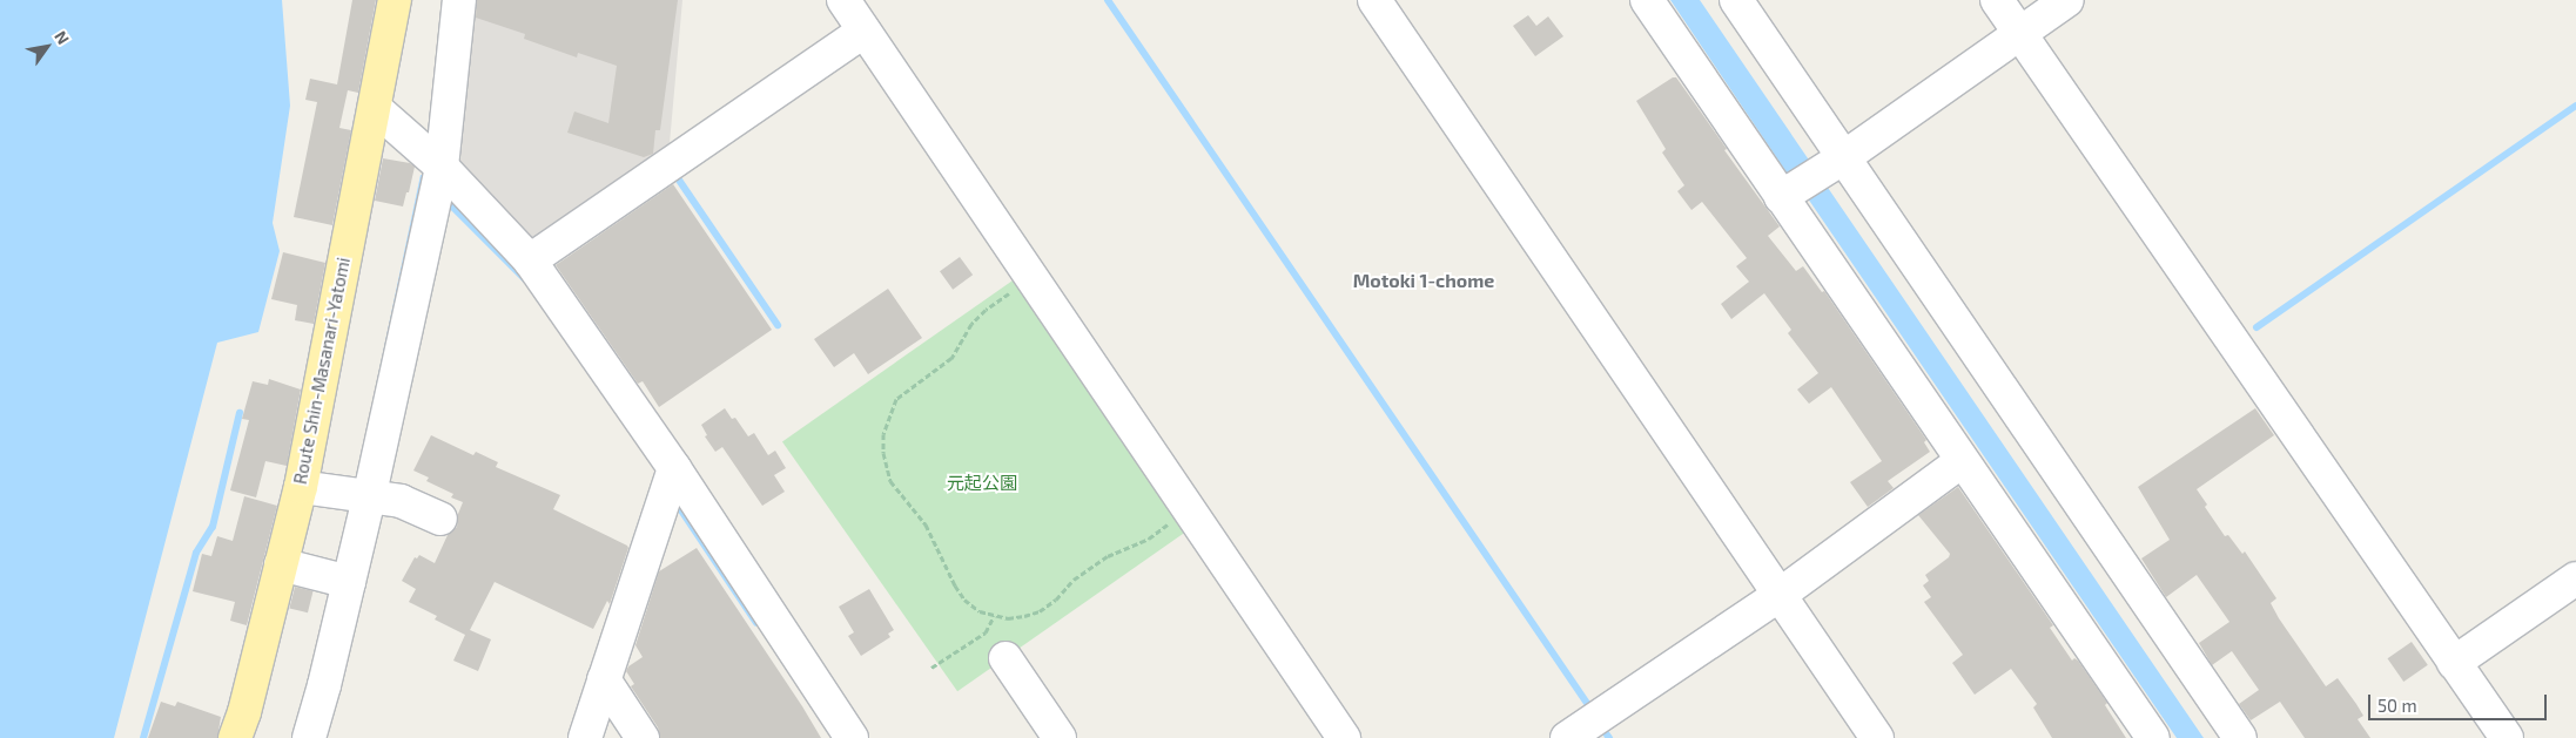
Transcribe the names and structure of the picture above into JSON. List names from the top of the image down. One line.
{"streets":{"main road":["Route Shin-Masanari-Yatomi"]},"districts":["Motoki 1-chome"],"parks":["元起公園"],"scale_bar":"50 m","north":"top right"}
